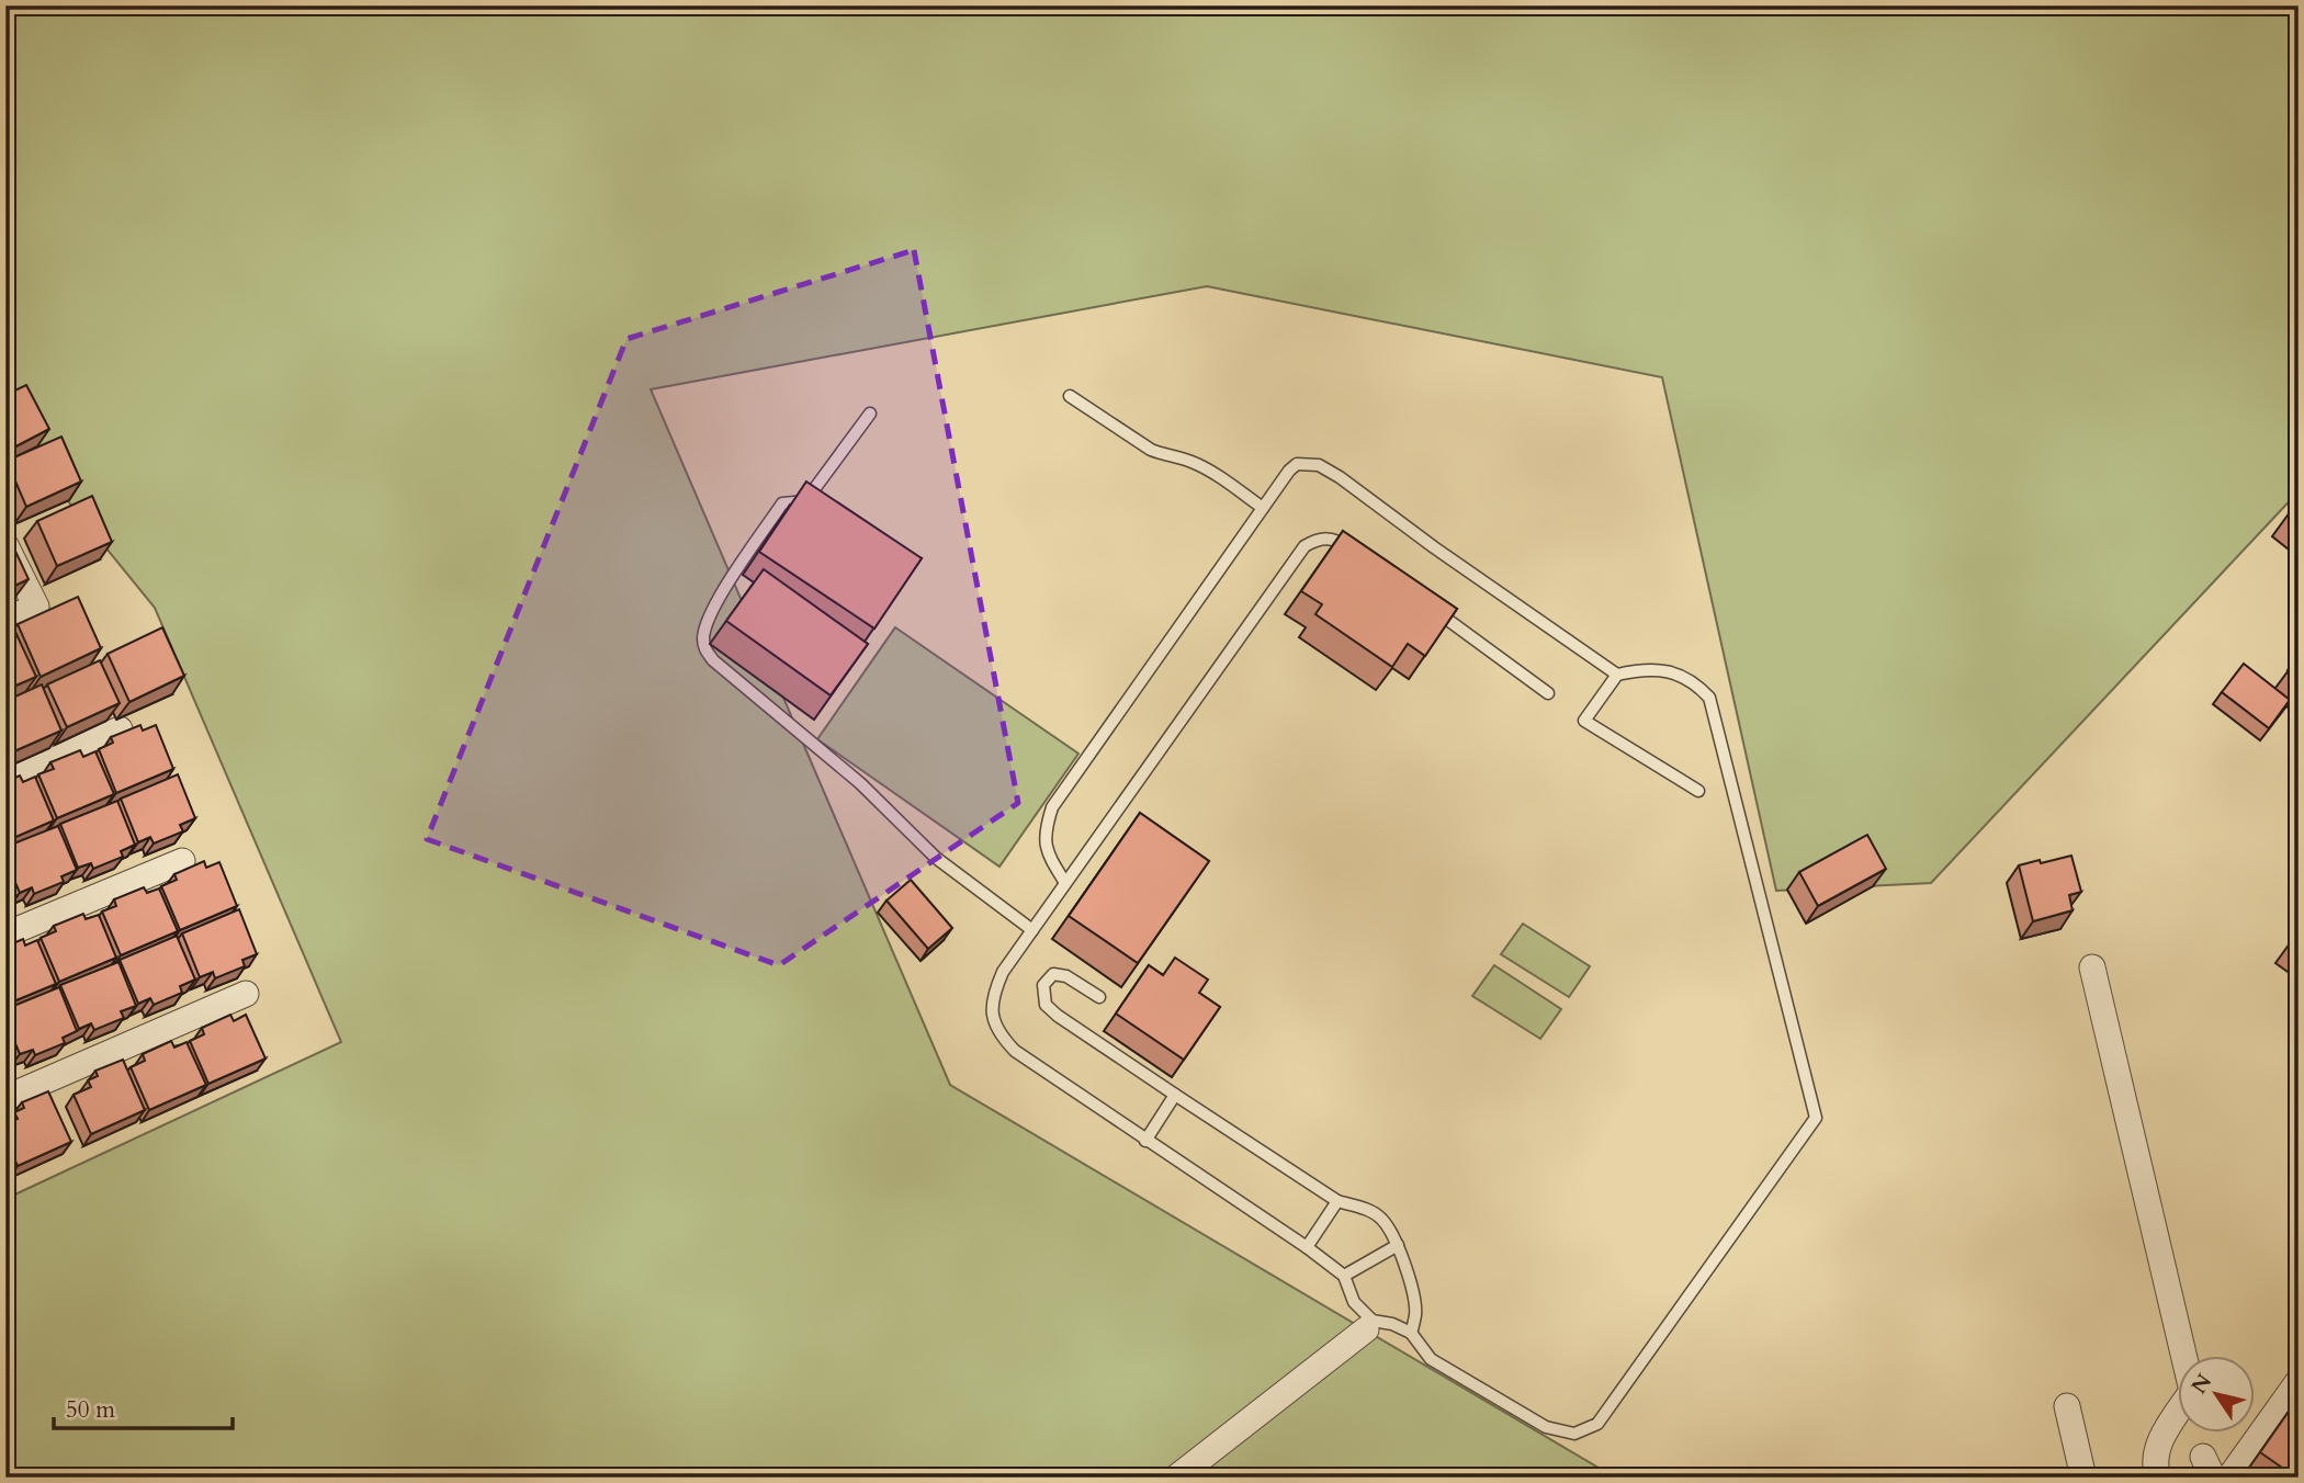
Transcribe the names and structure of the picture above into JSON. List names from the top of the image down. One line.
{"scale_bar":"50 m","north":"top left"}
